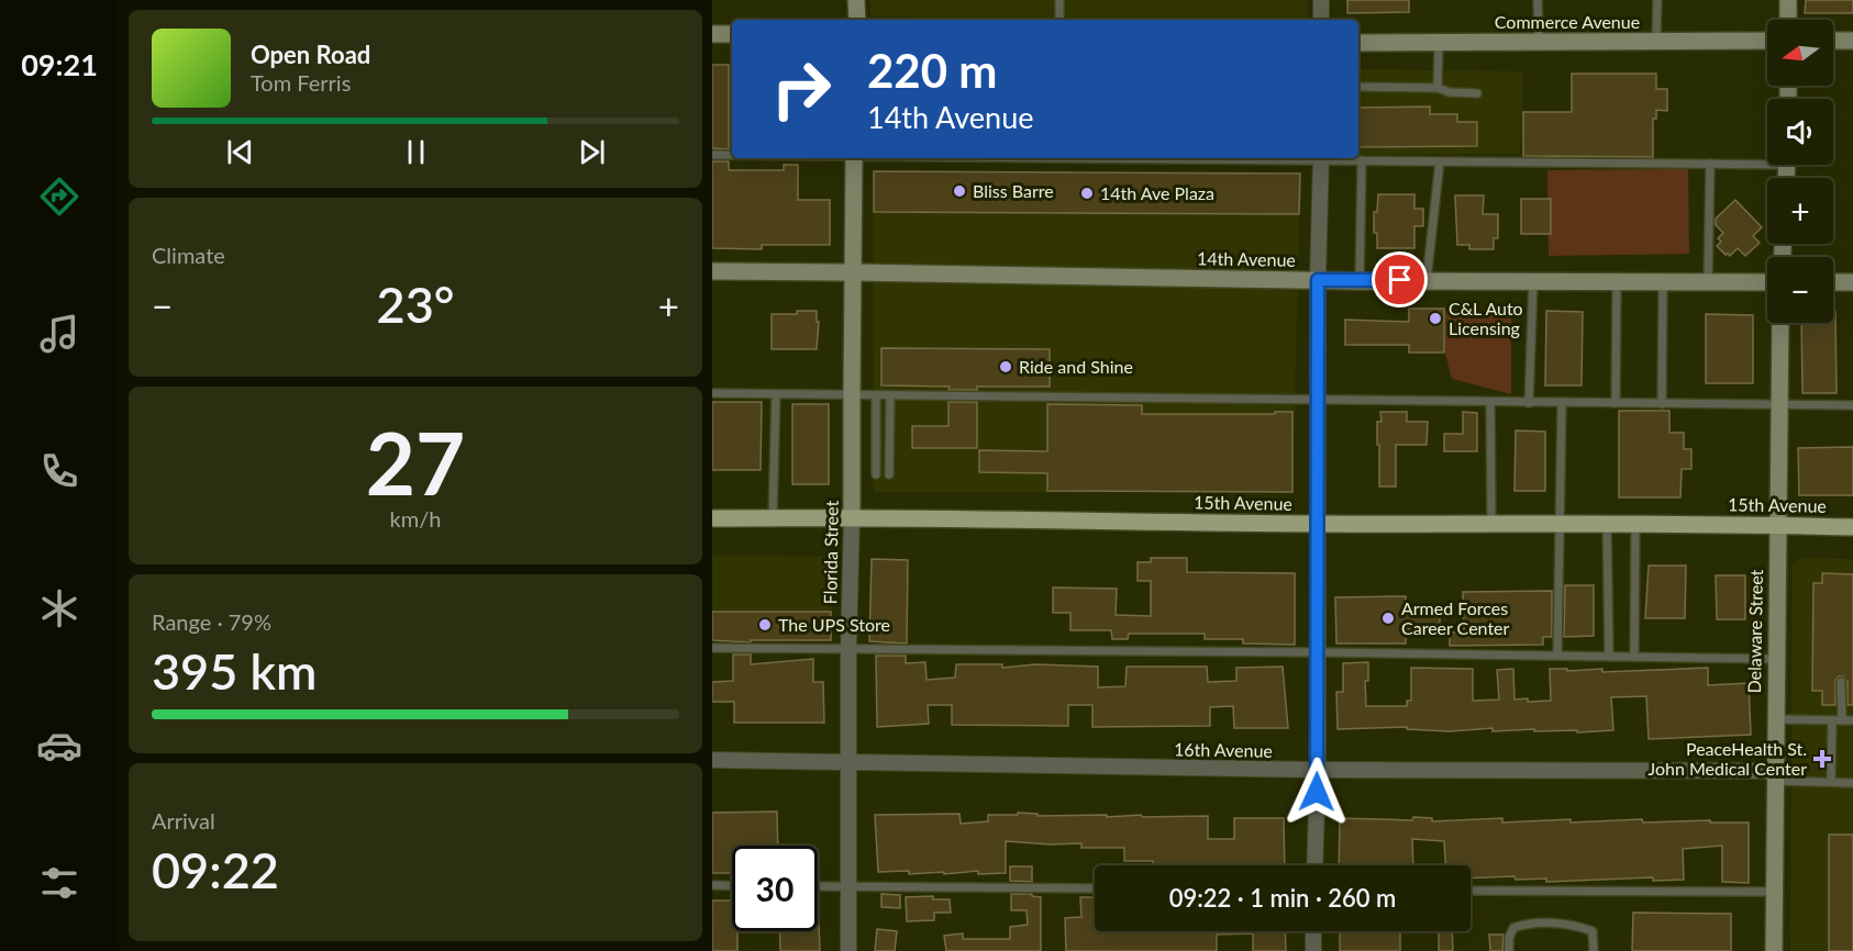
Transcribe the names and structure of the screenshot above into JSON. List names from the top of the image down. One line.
{"streets":{"main road":["15th Avenue"],"street":["Commerce Avenue","14th Avenue","Florida Street","Delaware Street","16th Avenue"]},"crossings":[["14th Avenue","Florida Street"],["15th Avenue","Florida Street"],["15th Avenue","Delaware Street"],["Florida Street","16th Avenue"],["Delaware Street","16th Avenue"]],"places":{"other":["Bliss Barre","14th Ave Plaza","C&L Auto Licensing","Ride and Shine","Armed Forces Career Center","The UPS Store"],"health":["PeaceHealth St. John Medical Center"]},"north":"left","page":{"tabs":"09:21","map_buttons":["+","−"],"turn":["220 m","14th Avenue"],"song":["Open Road","Tom Ferris"],"tile":["Climate",["27","km/h"],["Range · 79%","395 km"],["Arrival","09:22"]],"heat":["−","23°","+"],"limit":"30","trip":"09:22 · 1 min · 260 m"}}
